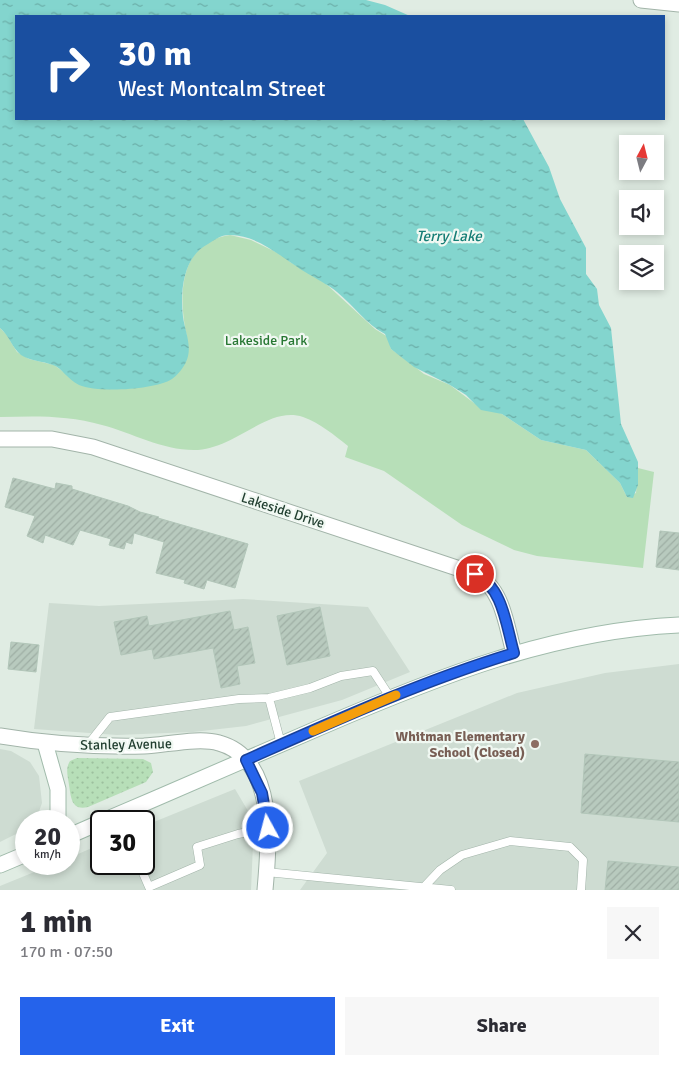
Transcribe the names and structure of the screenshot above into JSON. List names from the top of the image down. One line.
{"streets":{"street":["Lakeside Drive","Stanley Avenue"]},"water":["Terry Lake"],"parks":["Lakeside Park"],"places":["Whitman Elementary School (Closed)"],"north":"top","page":{"turn":["30 m","West Montcalm Street"],"speed":"20 km/h","limit":"30","heading":["1 min","170 m · 07:50"],"buttons":["Exit","Share"]}}
